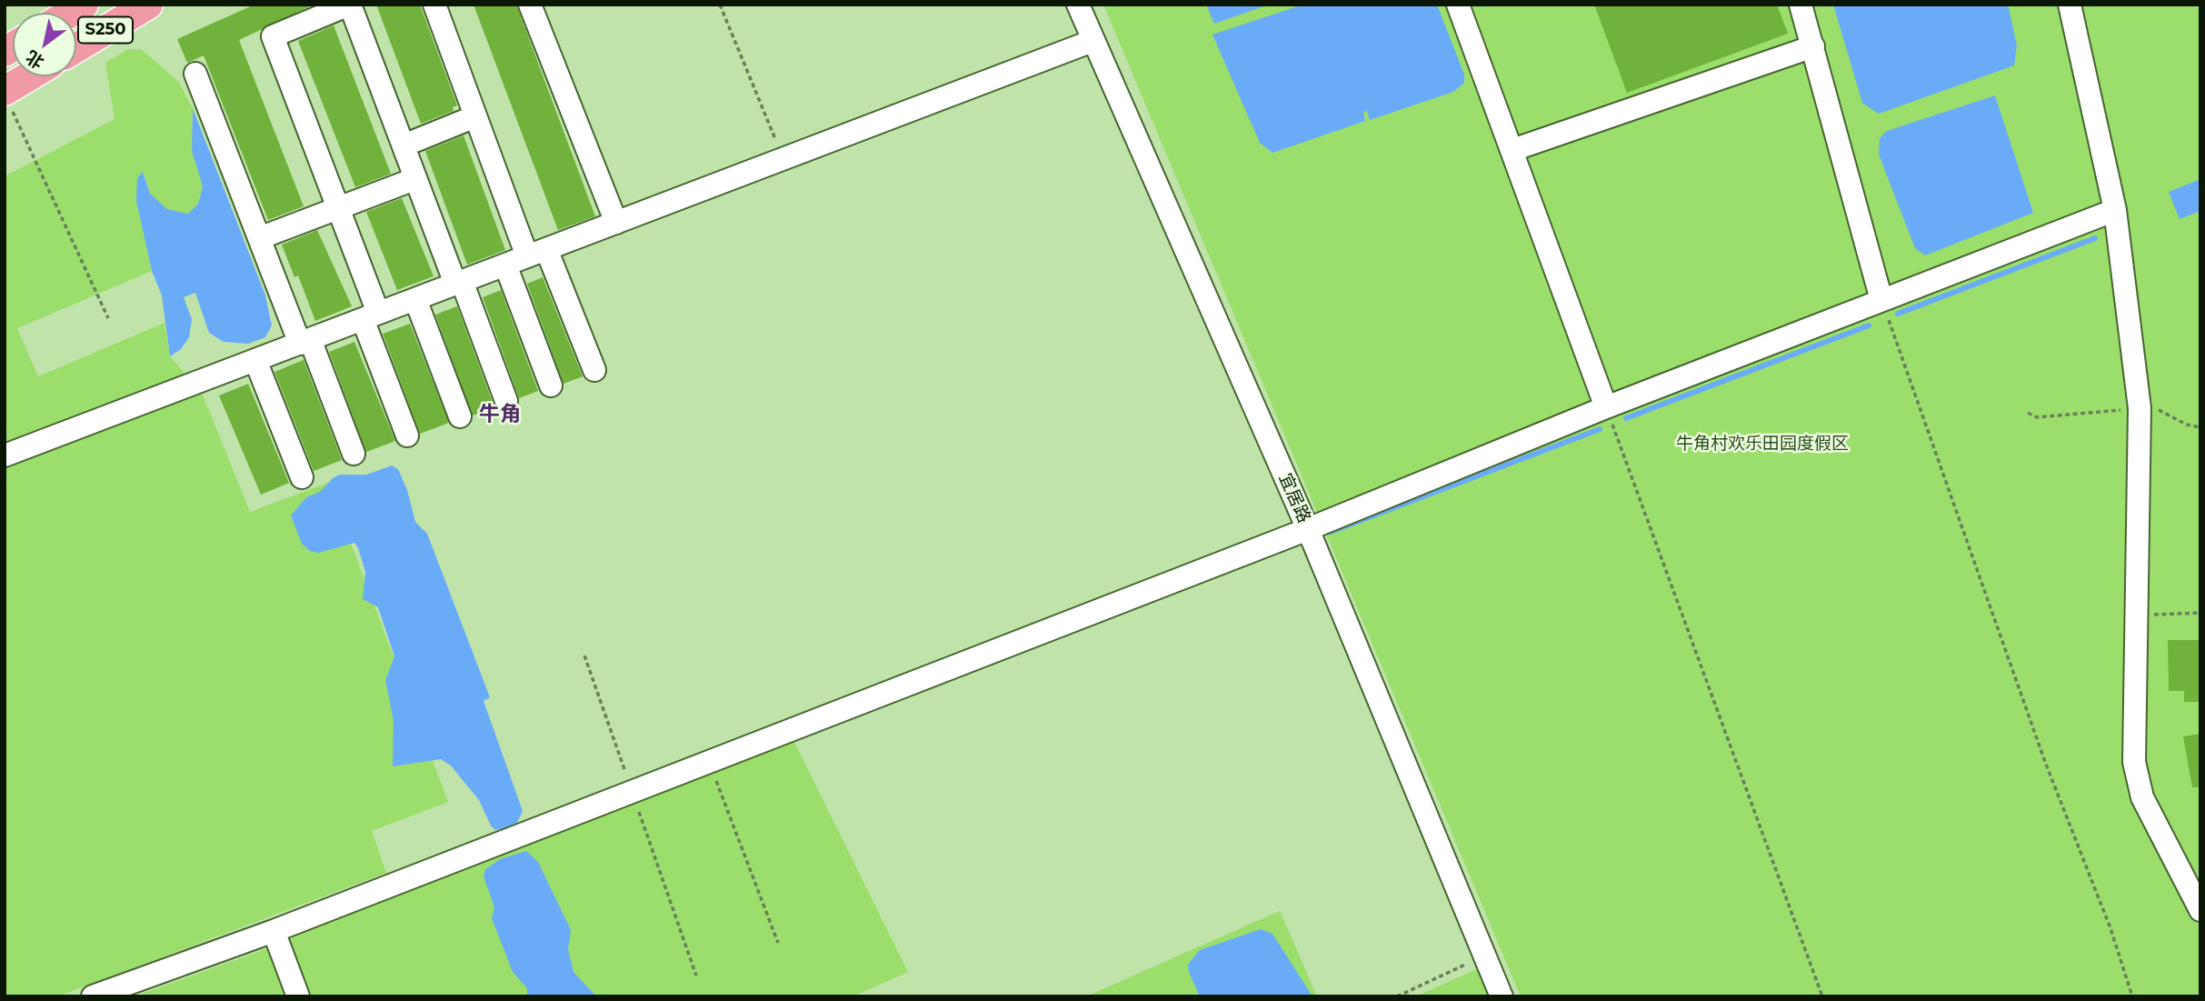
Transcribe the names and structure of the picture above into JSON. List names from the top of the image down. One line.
{"streets":{"main road":["S250"],"street":["宜居路"]},"districts":["牛角"],"parks":["牛角村欢乐田园度假区"],"north":"bottom left"}
